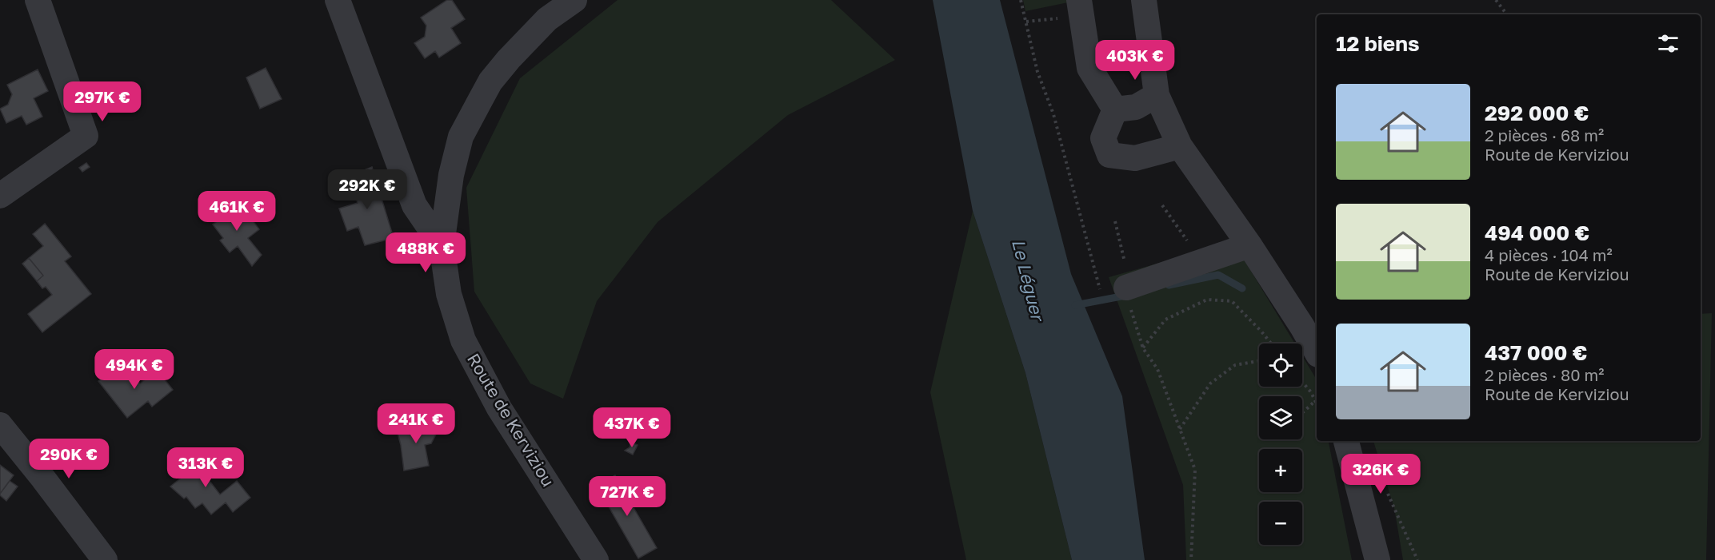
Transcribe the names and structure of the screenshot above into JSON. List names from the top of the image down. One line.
{"streets":{"street":["Route de Kerviziou"]},"water":["Le Léguer"],"page":{"heading":"12 biens","price":["403K €","297K €","292K €","461K €","488K €","494K €","241K €","437K €","290K €","313K €","326K €","727K €"],"list":[{"name":"292 000 €","note":"2 pièces · 68 m² · Route de Kerviziou"},{"name":"494 000 €","note":"4 pièces · 104 m² · Route de Kerviziou"},{"name":"437 000 €","note":"2 pièces · 80 m² · Route de Kerviziou"}],"map_buttons":["+","−"]}}
